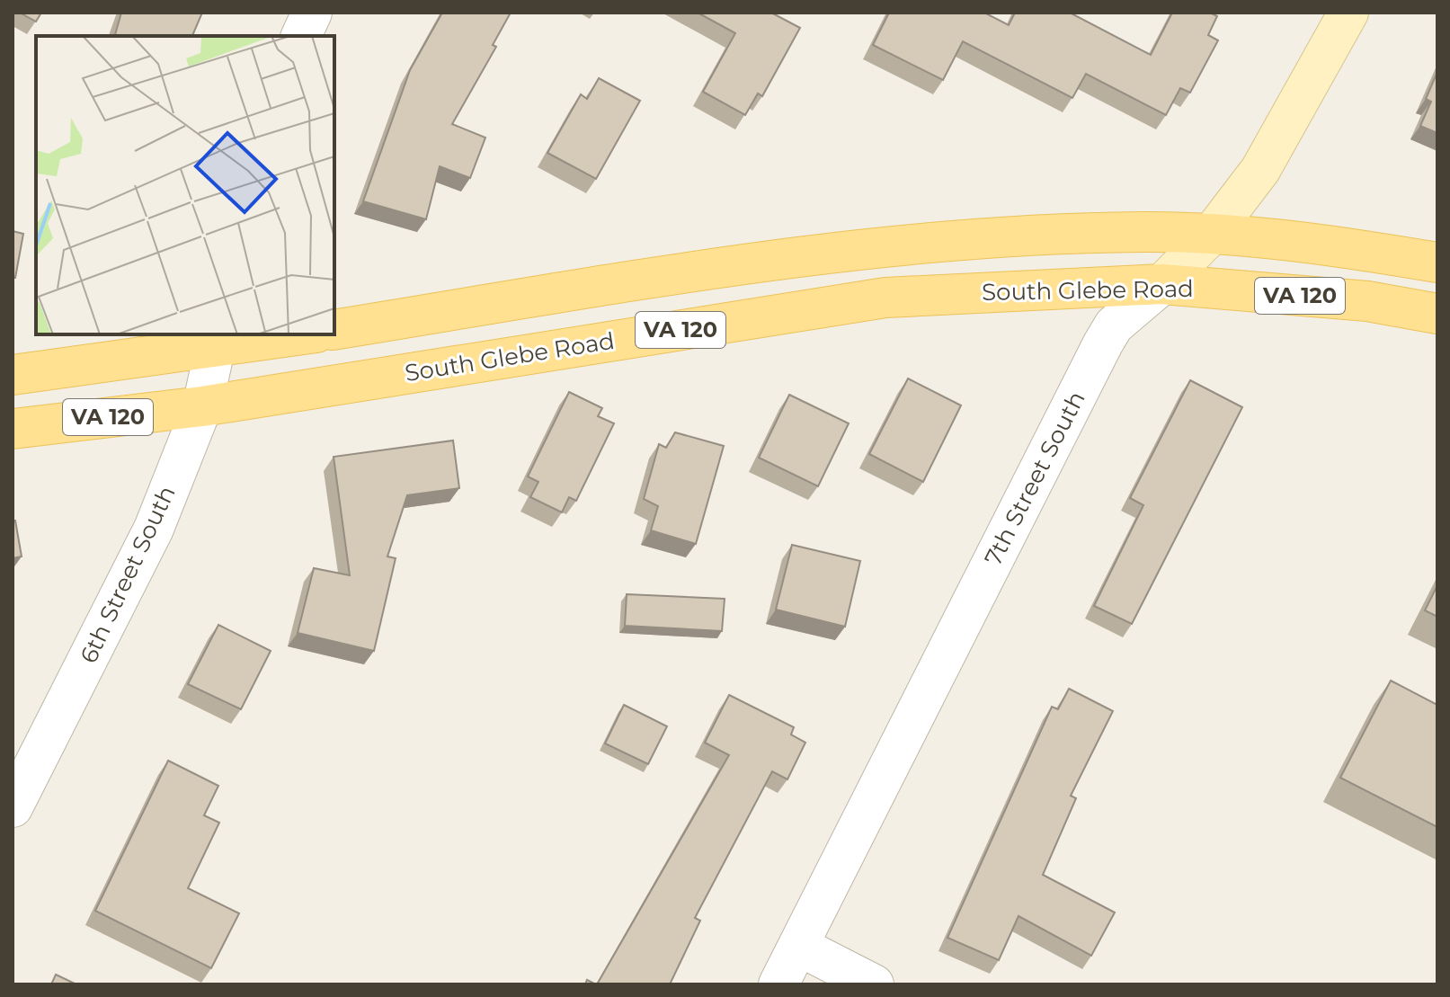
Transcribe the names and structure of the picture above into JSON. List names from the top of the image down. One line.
{"streets":{"main road":["South Glebe Road","VA 120"],"street":["7th Street South","6th Street South"]},"crossings":[["South Glebe Road","7th Street South"],["South Glebe Road","6th Street South"],["VA 120","7th Street South"],["VA 120","6th Street South"]]}
